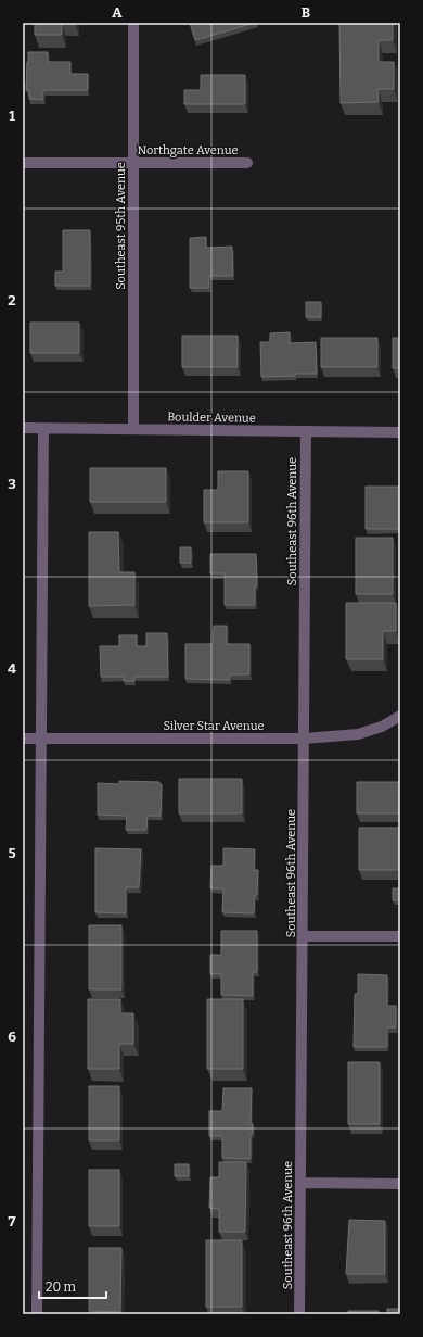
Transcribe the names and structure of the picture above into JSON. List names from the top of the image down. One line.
{"streets":{"street":["Northgate Avenue","Southeast 95th Avenue","Boulder Avenue","Southeast 96th Avenue","Silver Star Avenue"]},"crossings":[["Northgate Avenue","Southeast 95th Avenue"],["Southeast 95th Avenue","Boulder Avenue"],["Boulder Avenue","Southeast 96th Avenue"],["Southeast 96th Avenue","Silver Star Avenue"]],"scale_bar":"20 m","grid":{"columns":["A","B"],"rows":["1","2","3","4","5","6","7"]}}
